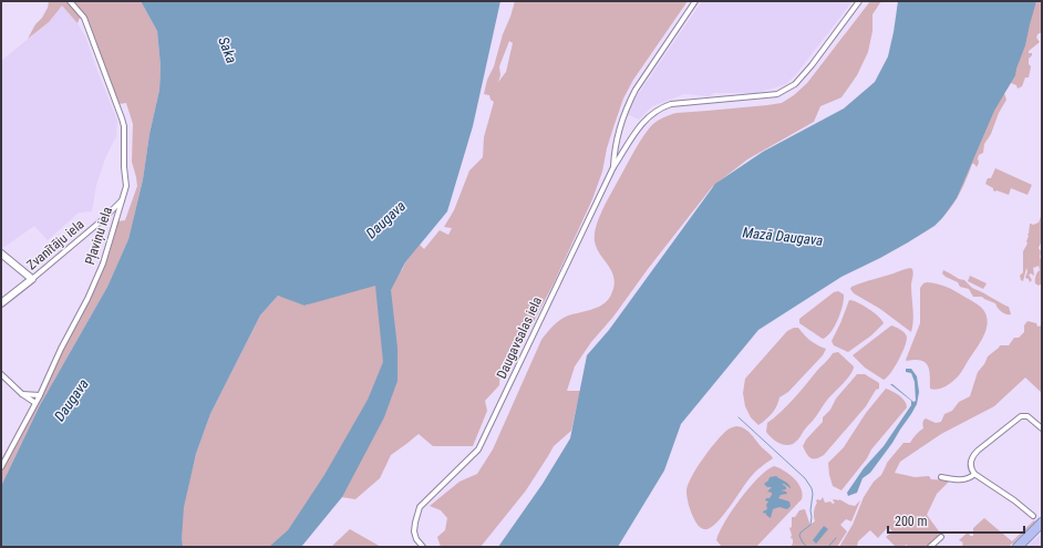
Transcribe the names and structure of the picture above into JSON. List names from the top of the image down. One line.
{"streets":{"street":["Pļaviņu iela","Zvanītāju iela","Daugavsalas iela"]},"crossings":[["Pļaviņu iela","Zvanītāju iela"]],"water":["Saka","Daugava","Mazā Daugava"],"scale_bar":"200 m"}
